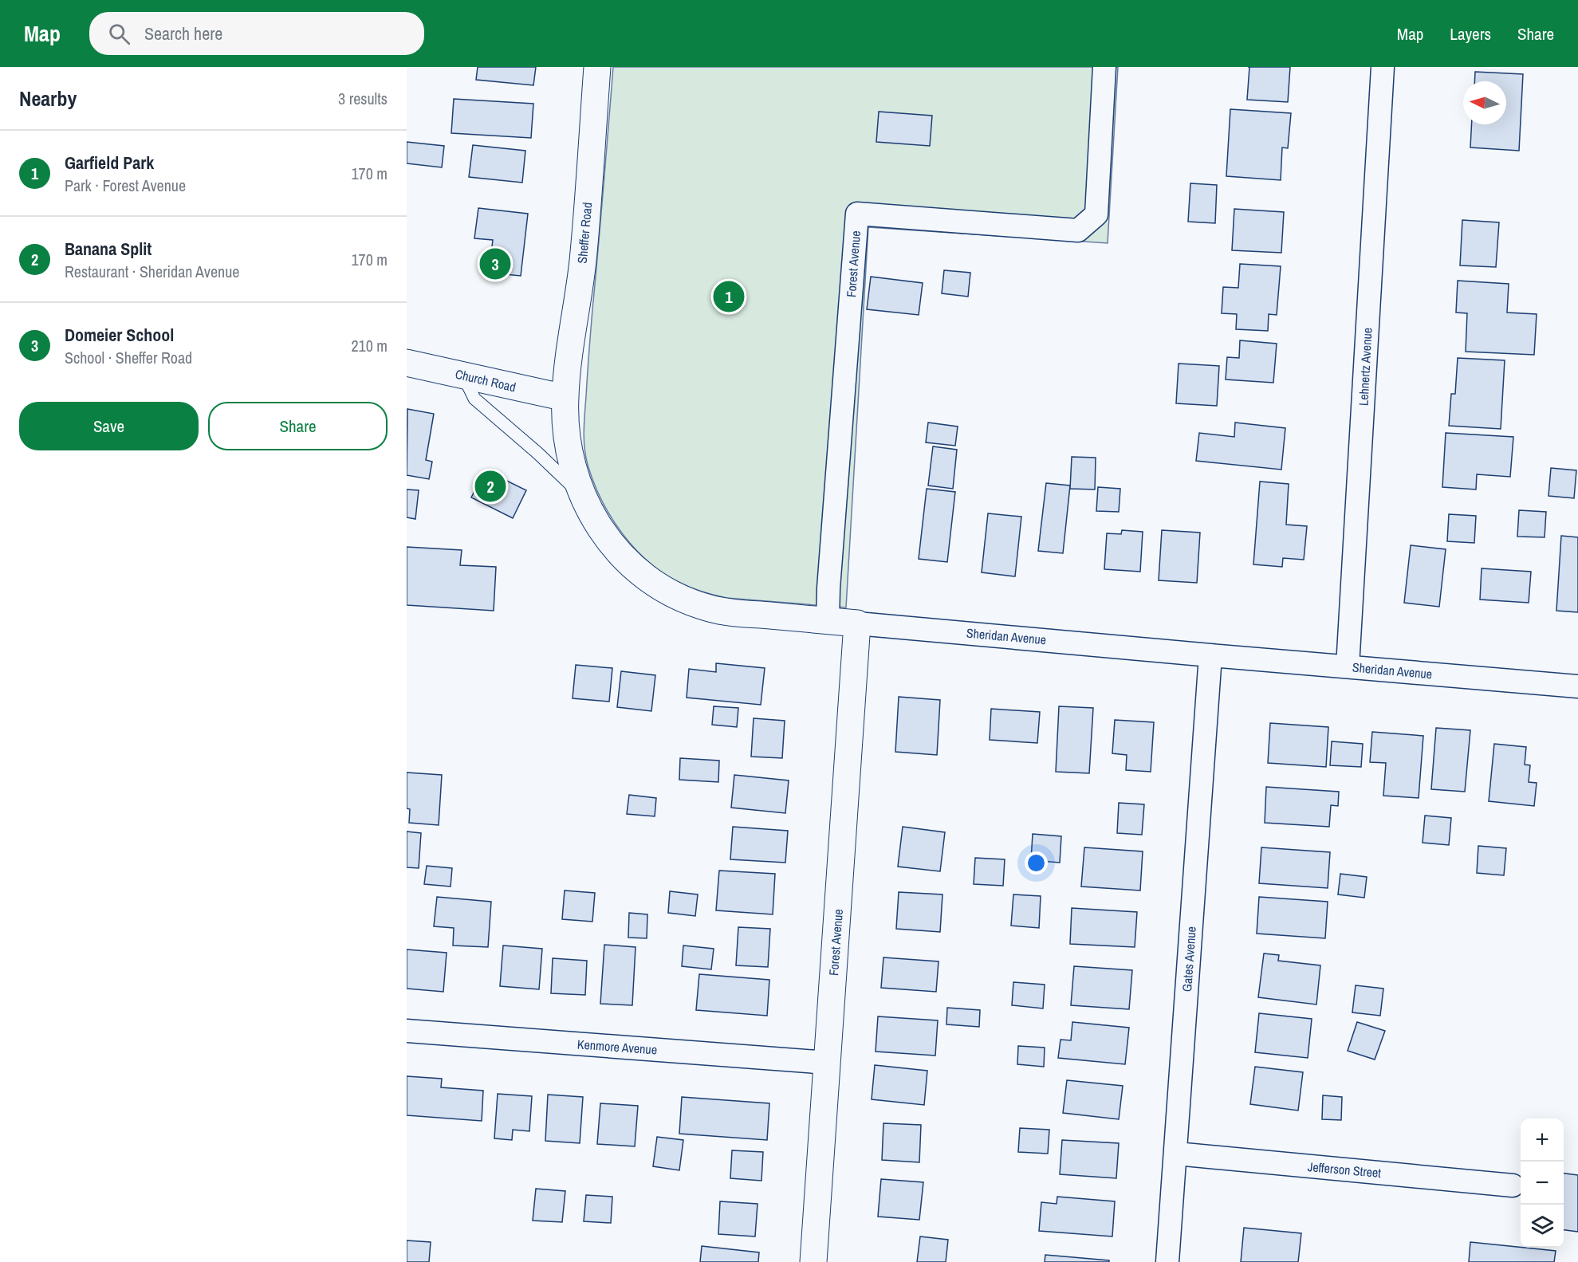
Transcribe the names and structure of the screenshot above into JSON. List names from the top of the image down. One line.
{"streets":{"street":["Sheffer Road","Forest Avenue","Lehnertz Avenue","Church Road","Sheridan Avenue","Gates Avenue","Kenmore Avenue","Jefferson Street"]},"crossings":[["Sheffer Road","Church Road"],["Sheffer Road","Sheridan Avenue"],["Forest Avenue","Sheridan Avenue"],["Forest Avenue","Kenmore Avenue"],["Lehnertz Avenue","Sheridan Avenue"],["Church Road","Sheridan Avenue"],["Sheridan Avenue","Gates Avenue"],["Gates Avenue","Jefferson Street"]],"north":"left","page":{"header":"Map","search":"Search here","nav":["Map","Layers","Share"],"heading":["Nearby","3 results"],"list":[{"mark":"1","name":"Garfield Park","note":"Park · Forest Avenue","value":"170 m"},{"mark":"2","name":"Banana Split","note":"Restaurant · Sheridan Avenue","value":"170 m"},{"mark":"3","name":"Domeier School","note":"School · Sheffer Road","value":"210 m"}],"pins":["3","1","2"],"buttons":["Save","Share"],"map_buttons":["+","−"]}}
